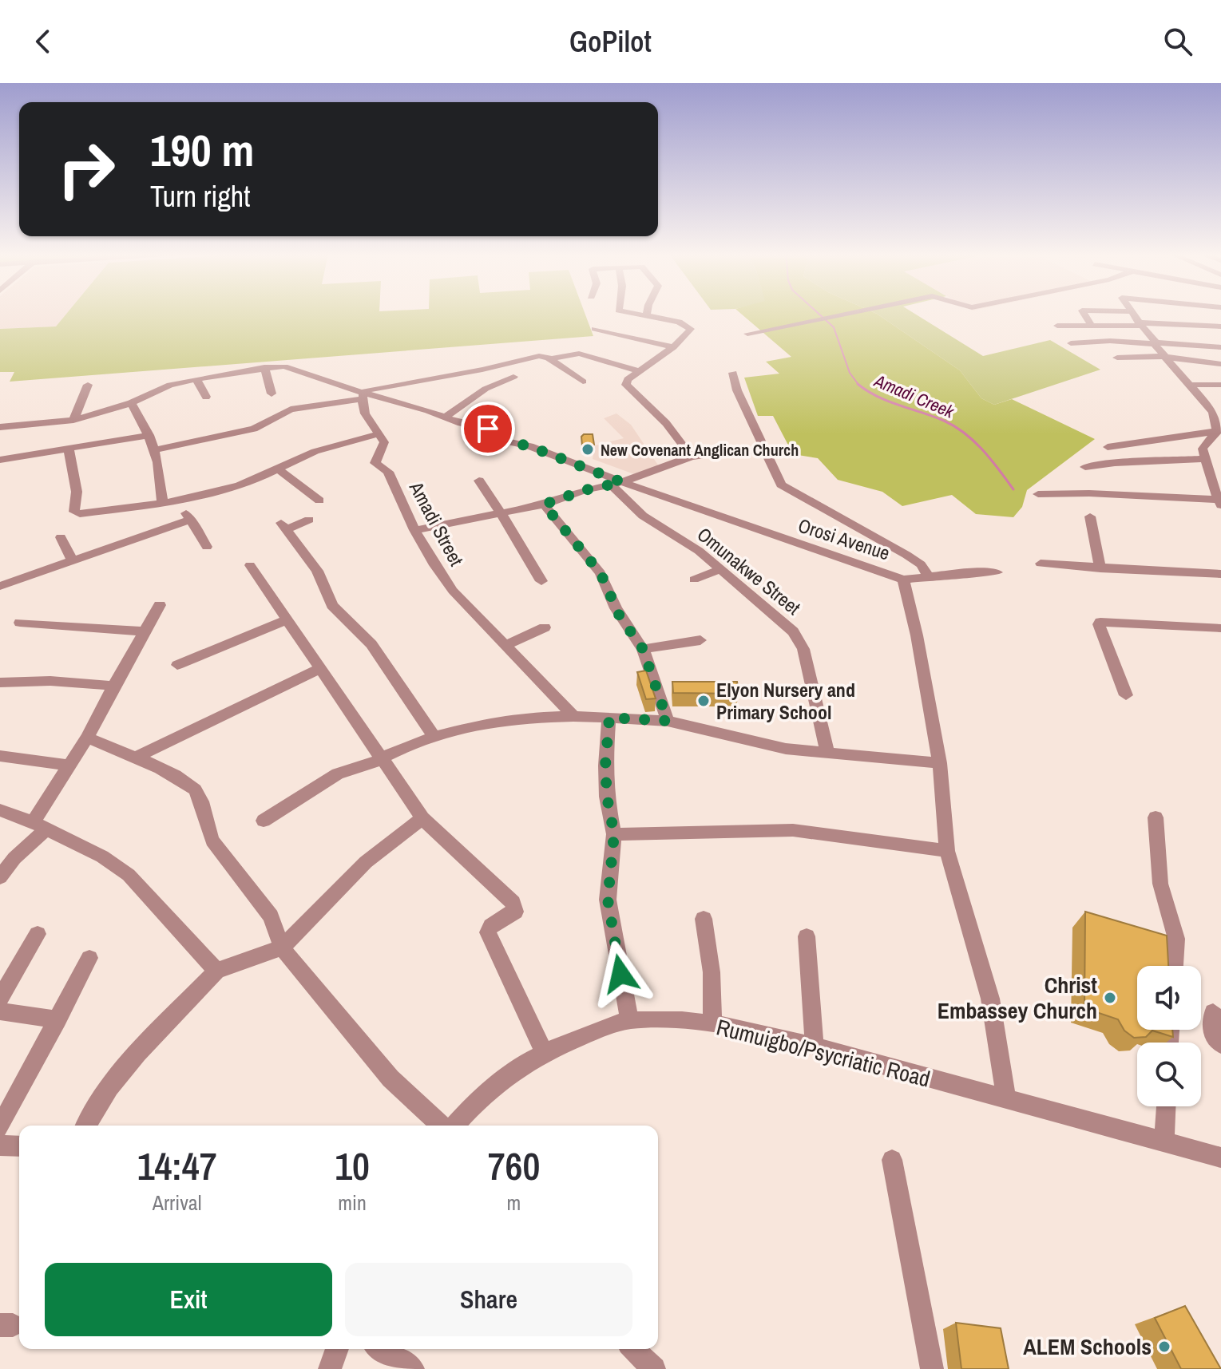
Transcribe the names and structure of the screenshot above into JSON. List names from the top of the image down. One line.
{"streets":{"street":["Amadi Street","Orosi Avenue","Omunakwe Street","Rumuigbo/Psycriatic Road"]},"crossings":[["Orosi Avenue","Omunakwe Street"],["Orosi Avenue","Rumuigbo/Psycriatic Road"]],"water":["Amadi Creek"],"places":["New Covenant Anglican Church","Elyon Nursery and Primary School","Christ Embassey Church","ALEM Schools"],"page":{"header":"GoPilot","turn":["190 m","Turn right"],"eta":["14:47","Arrival","10","min","760","m"],"buttons":["Exit","Share"]}}
